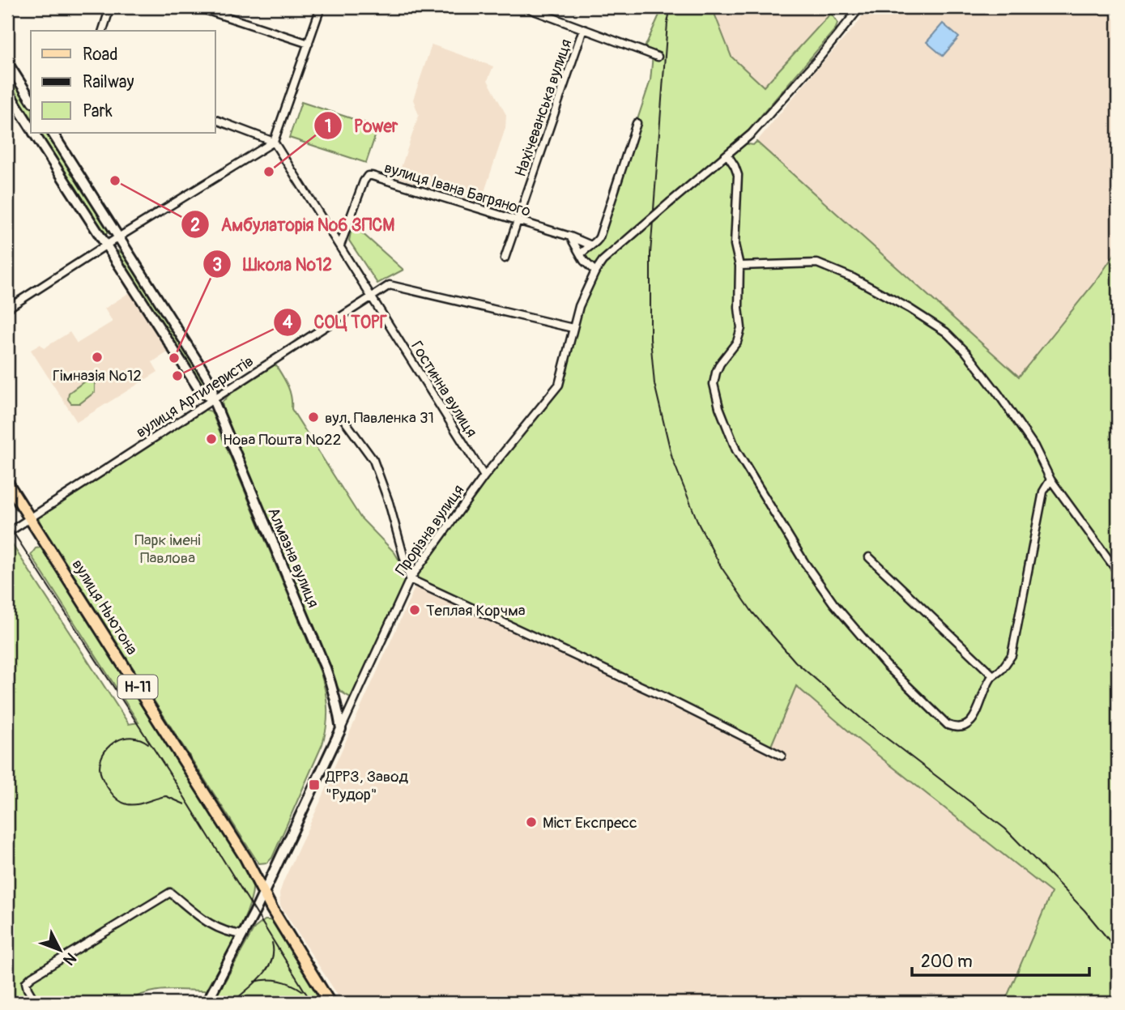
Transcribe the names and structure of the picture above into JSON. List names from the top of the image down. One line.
{"streets":{"main road":["вулиця Ньютона","Н-11"],"street":["Нахічеванська вулиця","вулиця Івана Багряного","Гостинна вулиця","вулиця Артилеристів","Прорізна вулиця","Алмазна вулиця"]},"crossings":[["Нахічеванська вулиця","вулиця Івана Багряного"],["вулиця Івана Багряного","Гостинна вулиця"],["Гостинна вулиця","вулиця Артилеристів"],["Гостинна вулиця","Прорізна вулиця"],["вулиця Артилеристів","Прорізна вулиця"],["вулиця Артилеристів","Алмазна вулиця"],["вулиця Артилеристів","вулиця Ньютона"],["Прорізна вулиця","Алмазна вулиця"],["Прорізна вулиця","вулиця Ньютона"],["Прорізна вулиця","Н-11"],["вулиця Ньютона","Н-11"]],"parks":["Парк імені Павлова"],"places":{"other":["Power","Амбулаторія №6 ЗПСМ","Гімназія №12","Школа №12","СОЦ ТОРГ","вул. Павленка 31","Нова Пошта №22","Теплая Корчма","Міст Експресс"],"transit":["ДРРЗ, Завод \"Рудор\""]},"legend":["Road","Railway","Park"],"scale_bar":"200 m","north":"bottom right"}
